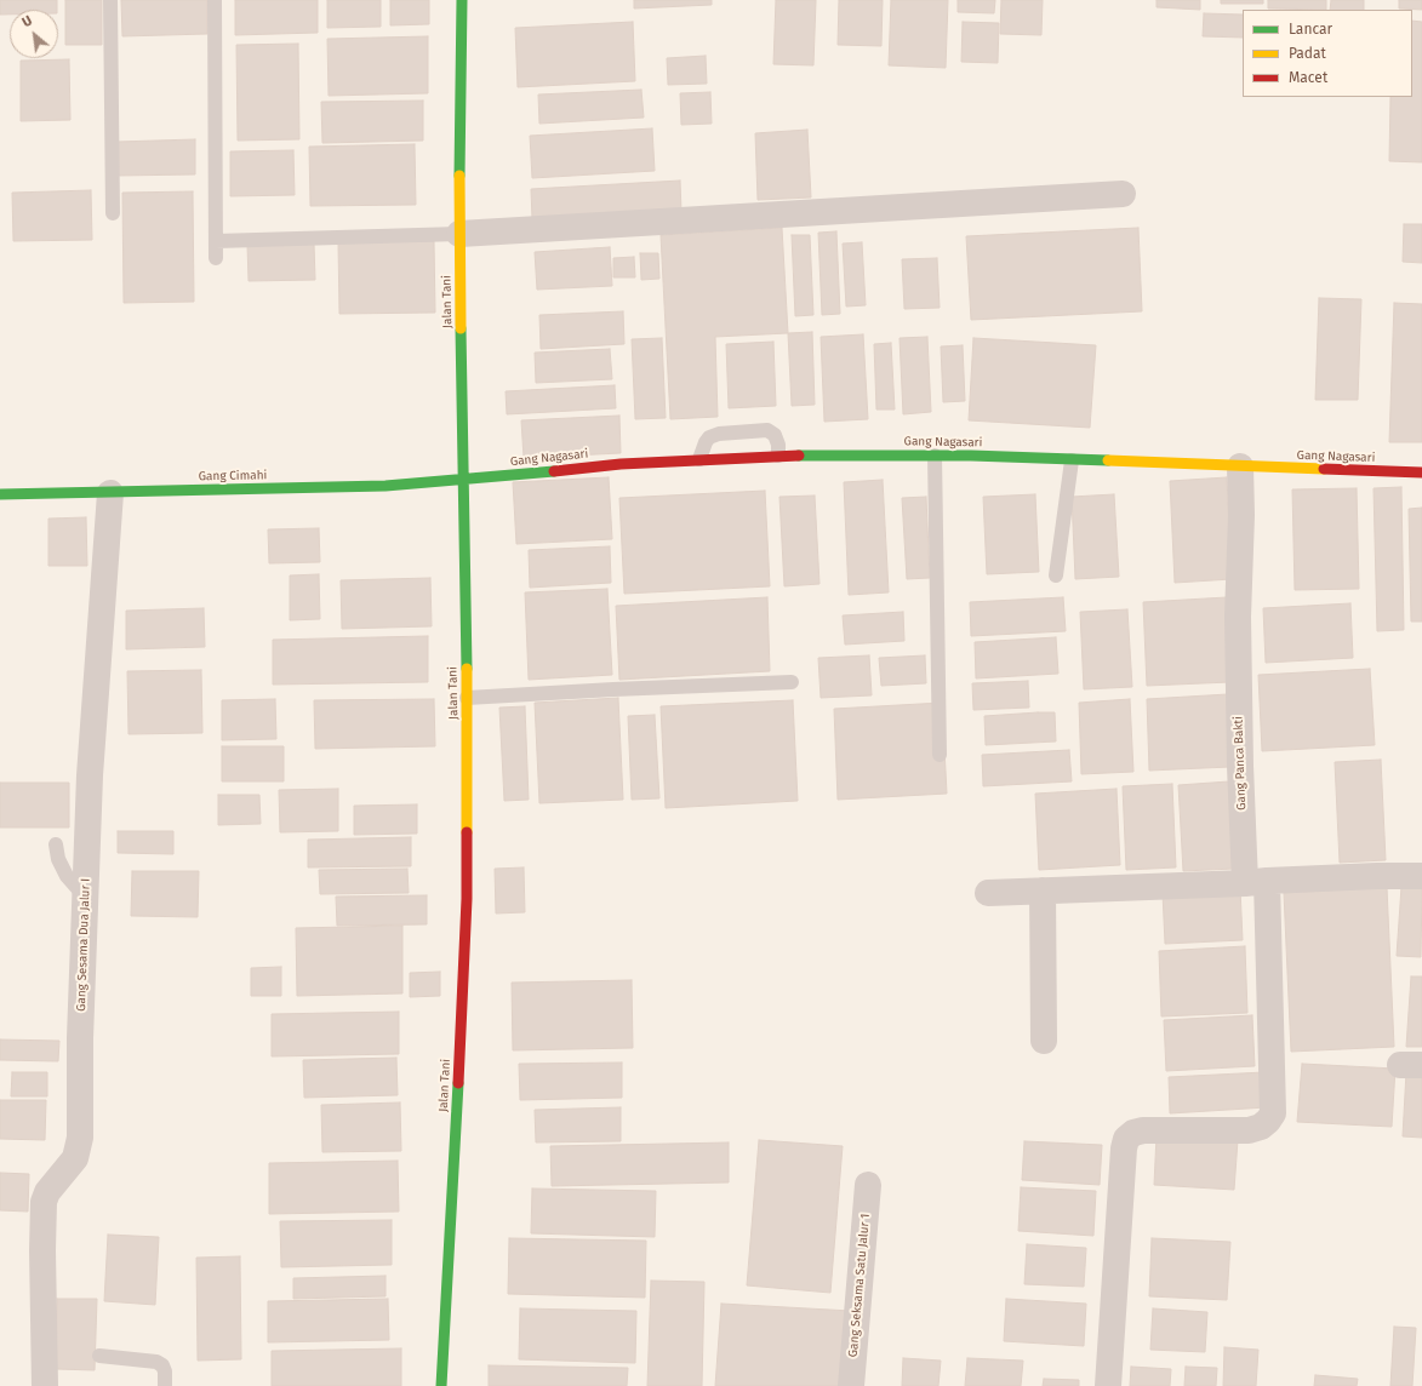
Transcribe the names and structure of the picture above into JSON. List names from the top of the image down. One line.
{"streets":{"main road":["Jalan Tani","Gang Nagasari","Gang Cimahi"],"street":["Gang Panca Bakti","Gang Sesama Dua Jalur I","Gang Seksama Satu Jalur 1"]},"crossings":[["Jalan Tani","Gang Nagasari"],["Jalan Tani","Gang Cimahi"],["Gang Nagasari","Gang Cimahi"],["Gang Nagasari","Gang Panca Bakti"],["Gang Cimahi","Gang Sesama Dua Jalur I"]],"legend":["Lancar","Padat","Macet"],"north":"top left"}
